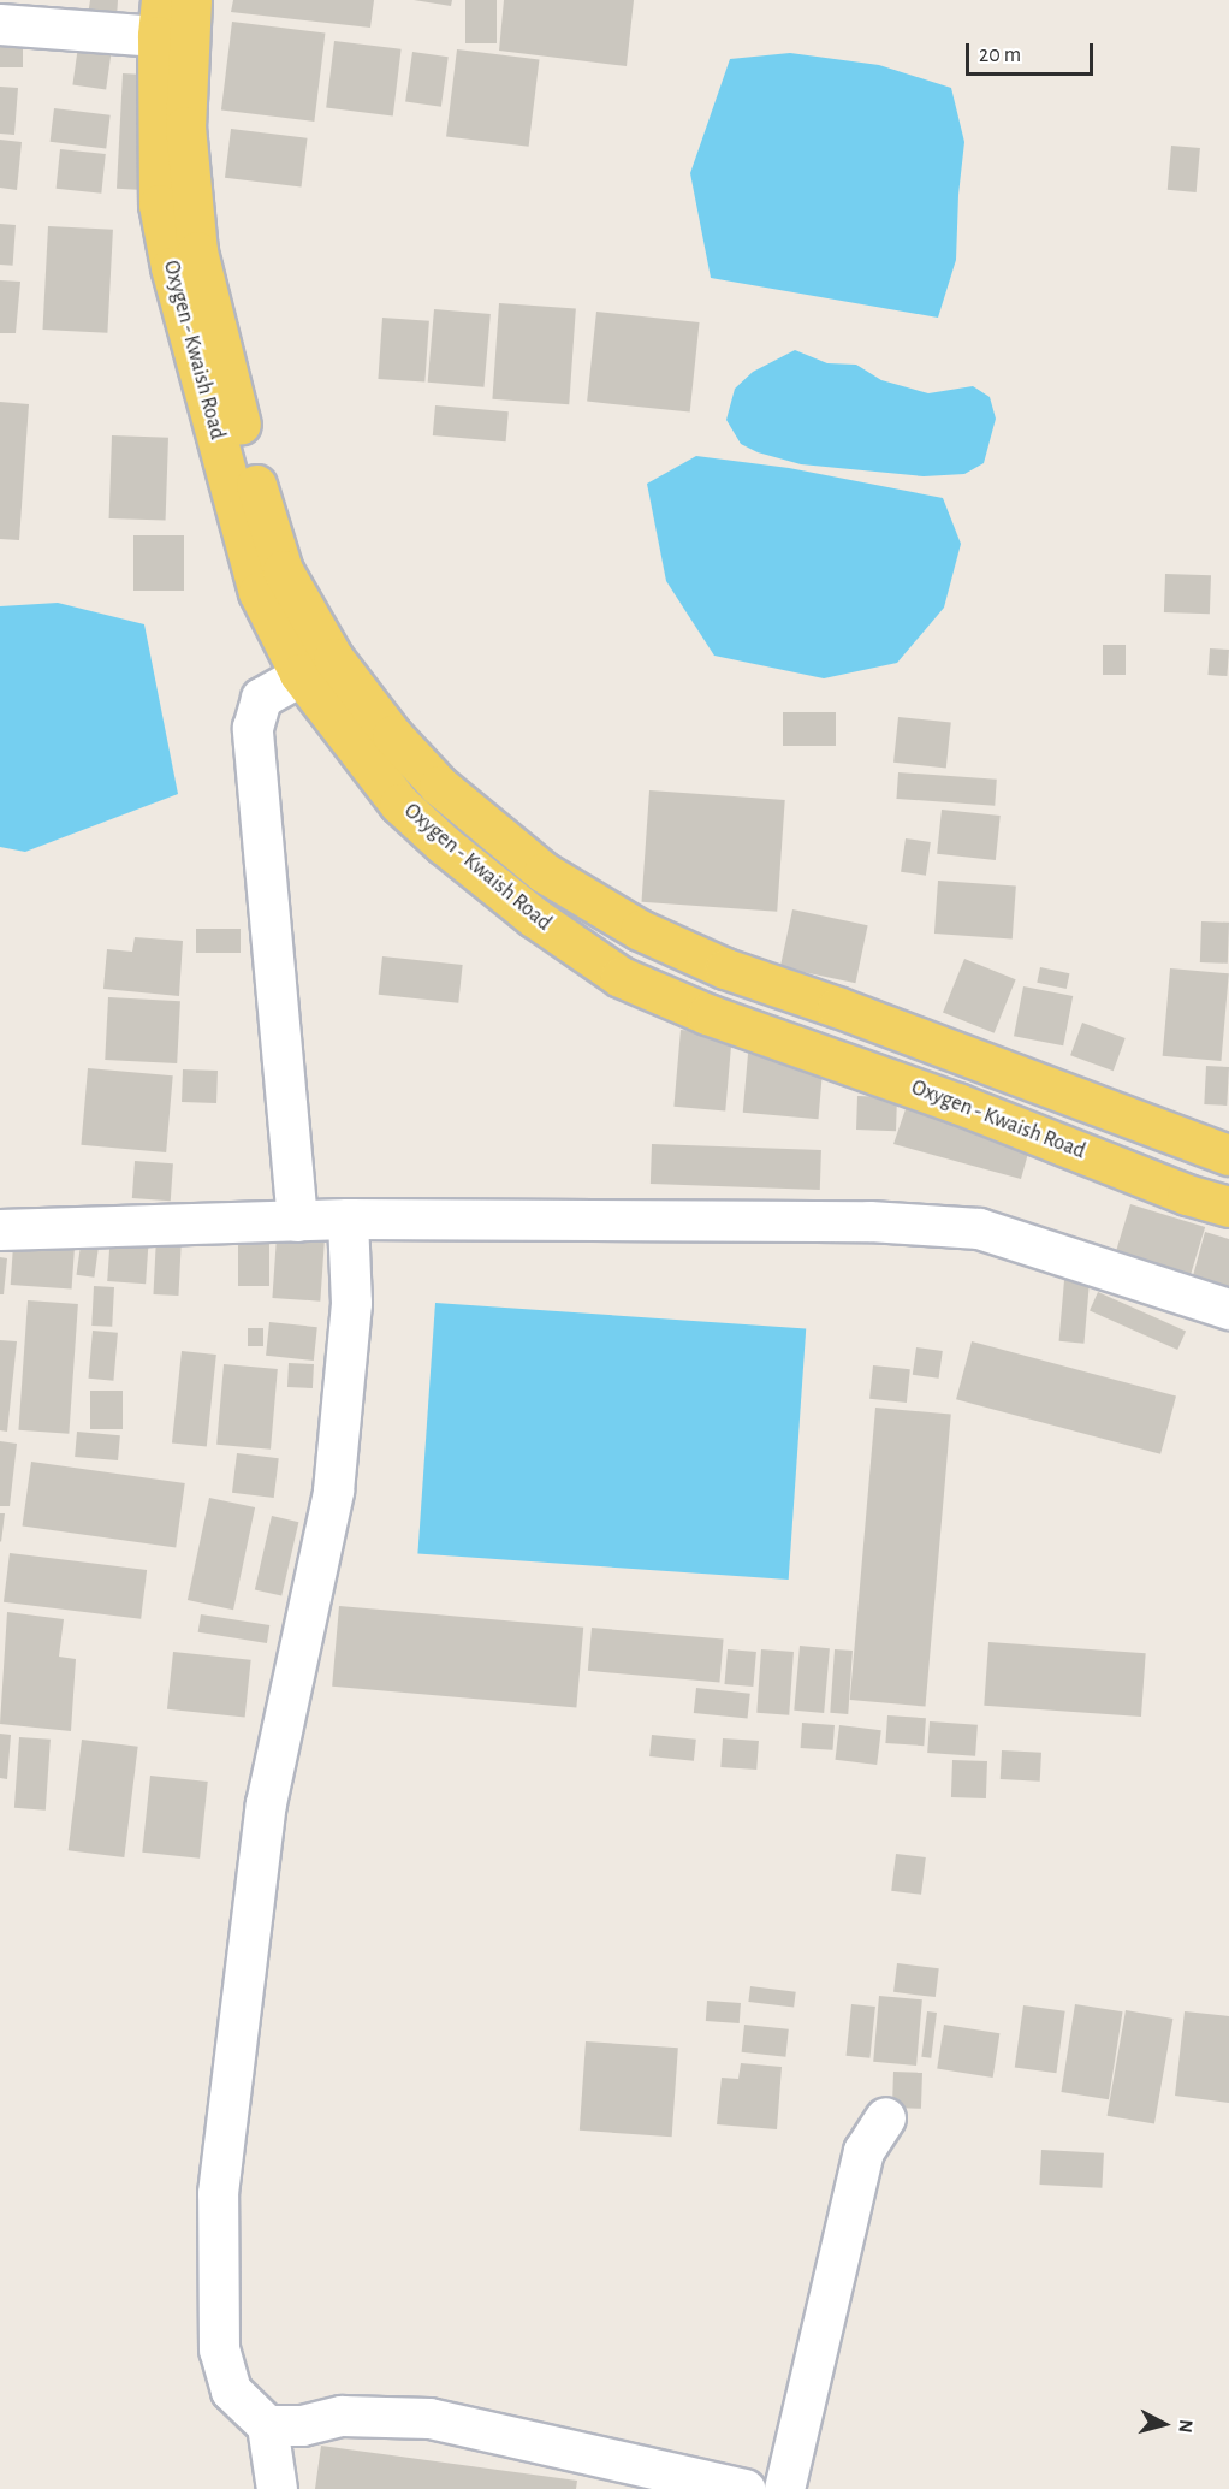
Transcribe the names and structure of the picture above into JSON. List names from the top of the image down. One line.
{"streets":{"main road":["Oxygen - Kwaish Road"]},"scale_bar":"20 m","north":"right"}
